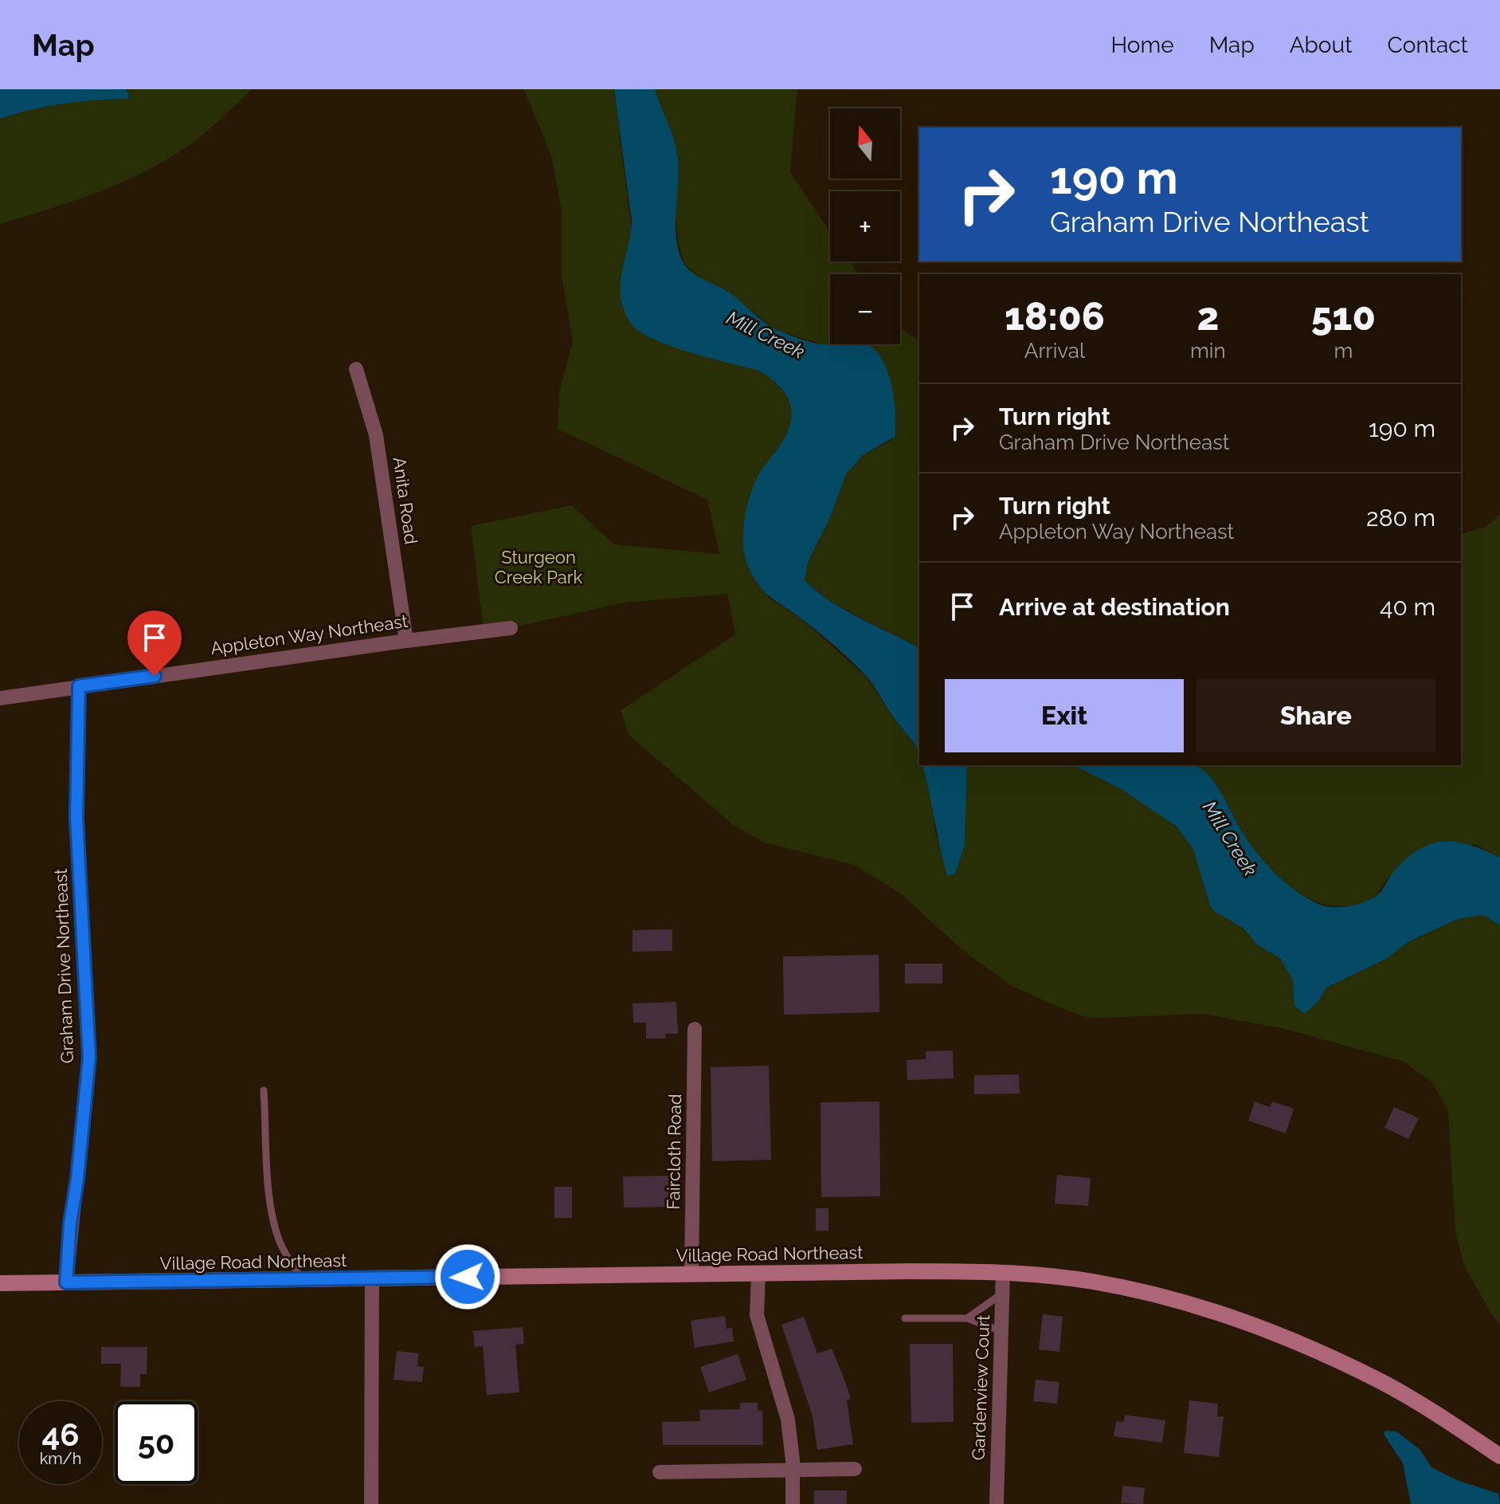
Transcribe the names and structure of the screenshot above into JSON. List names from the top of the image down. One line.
{"streets":{"main road":["Village Road Northeast"],"street":["Anita Road","Appleton Way Northeast","Graham Drive Northeast","Faircloth Road","Gardenview Court"]},"crossings":[["Anita Road","Appleton Way Northeast"],["Appleton Way Northeast","Graham Drive Northeast"],["Graham Drive Northeast","Village Road Northeast"],["Faircloth Road","Village Road Northeast"],["Village Road Northeast","Gardenview Court"]],"water":["Mill Creek"],"parks":["Sturgeon Creek Park"],"north":"top","page":{"header":"Map","nav":["Home","Map","About","Contact"],"map_buttons":["+","−"],"turn":["190 m","Graham Drive Northeast"],"eta":["18:06","Arrival","2","min","510","m"],"list":[{"name":"Turn right","note":"Graham Drive Northeast","value":"190 m"},{"name":"Turn right","note":"Appleton Way Northeast","value":"280 m"},{"name":"Arrive at destination","value":"40 m"}],"buttons":["Exit","Share"],"speed":"46 km/h","limit":"50"}}
